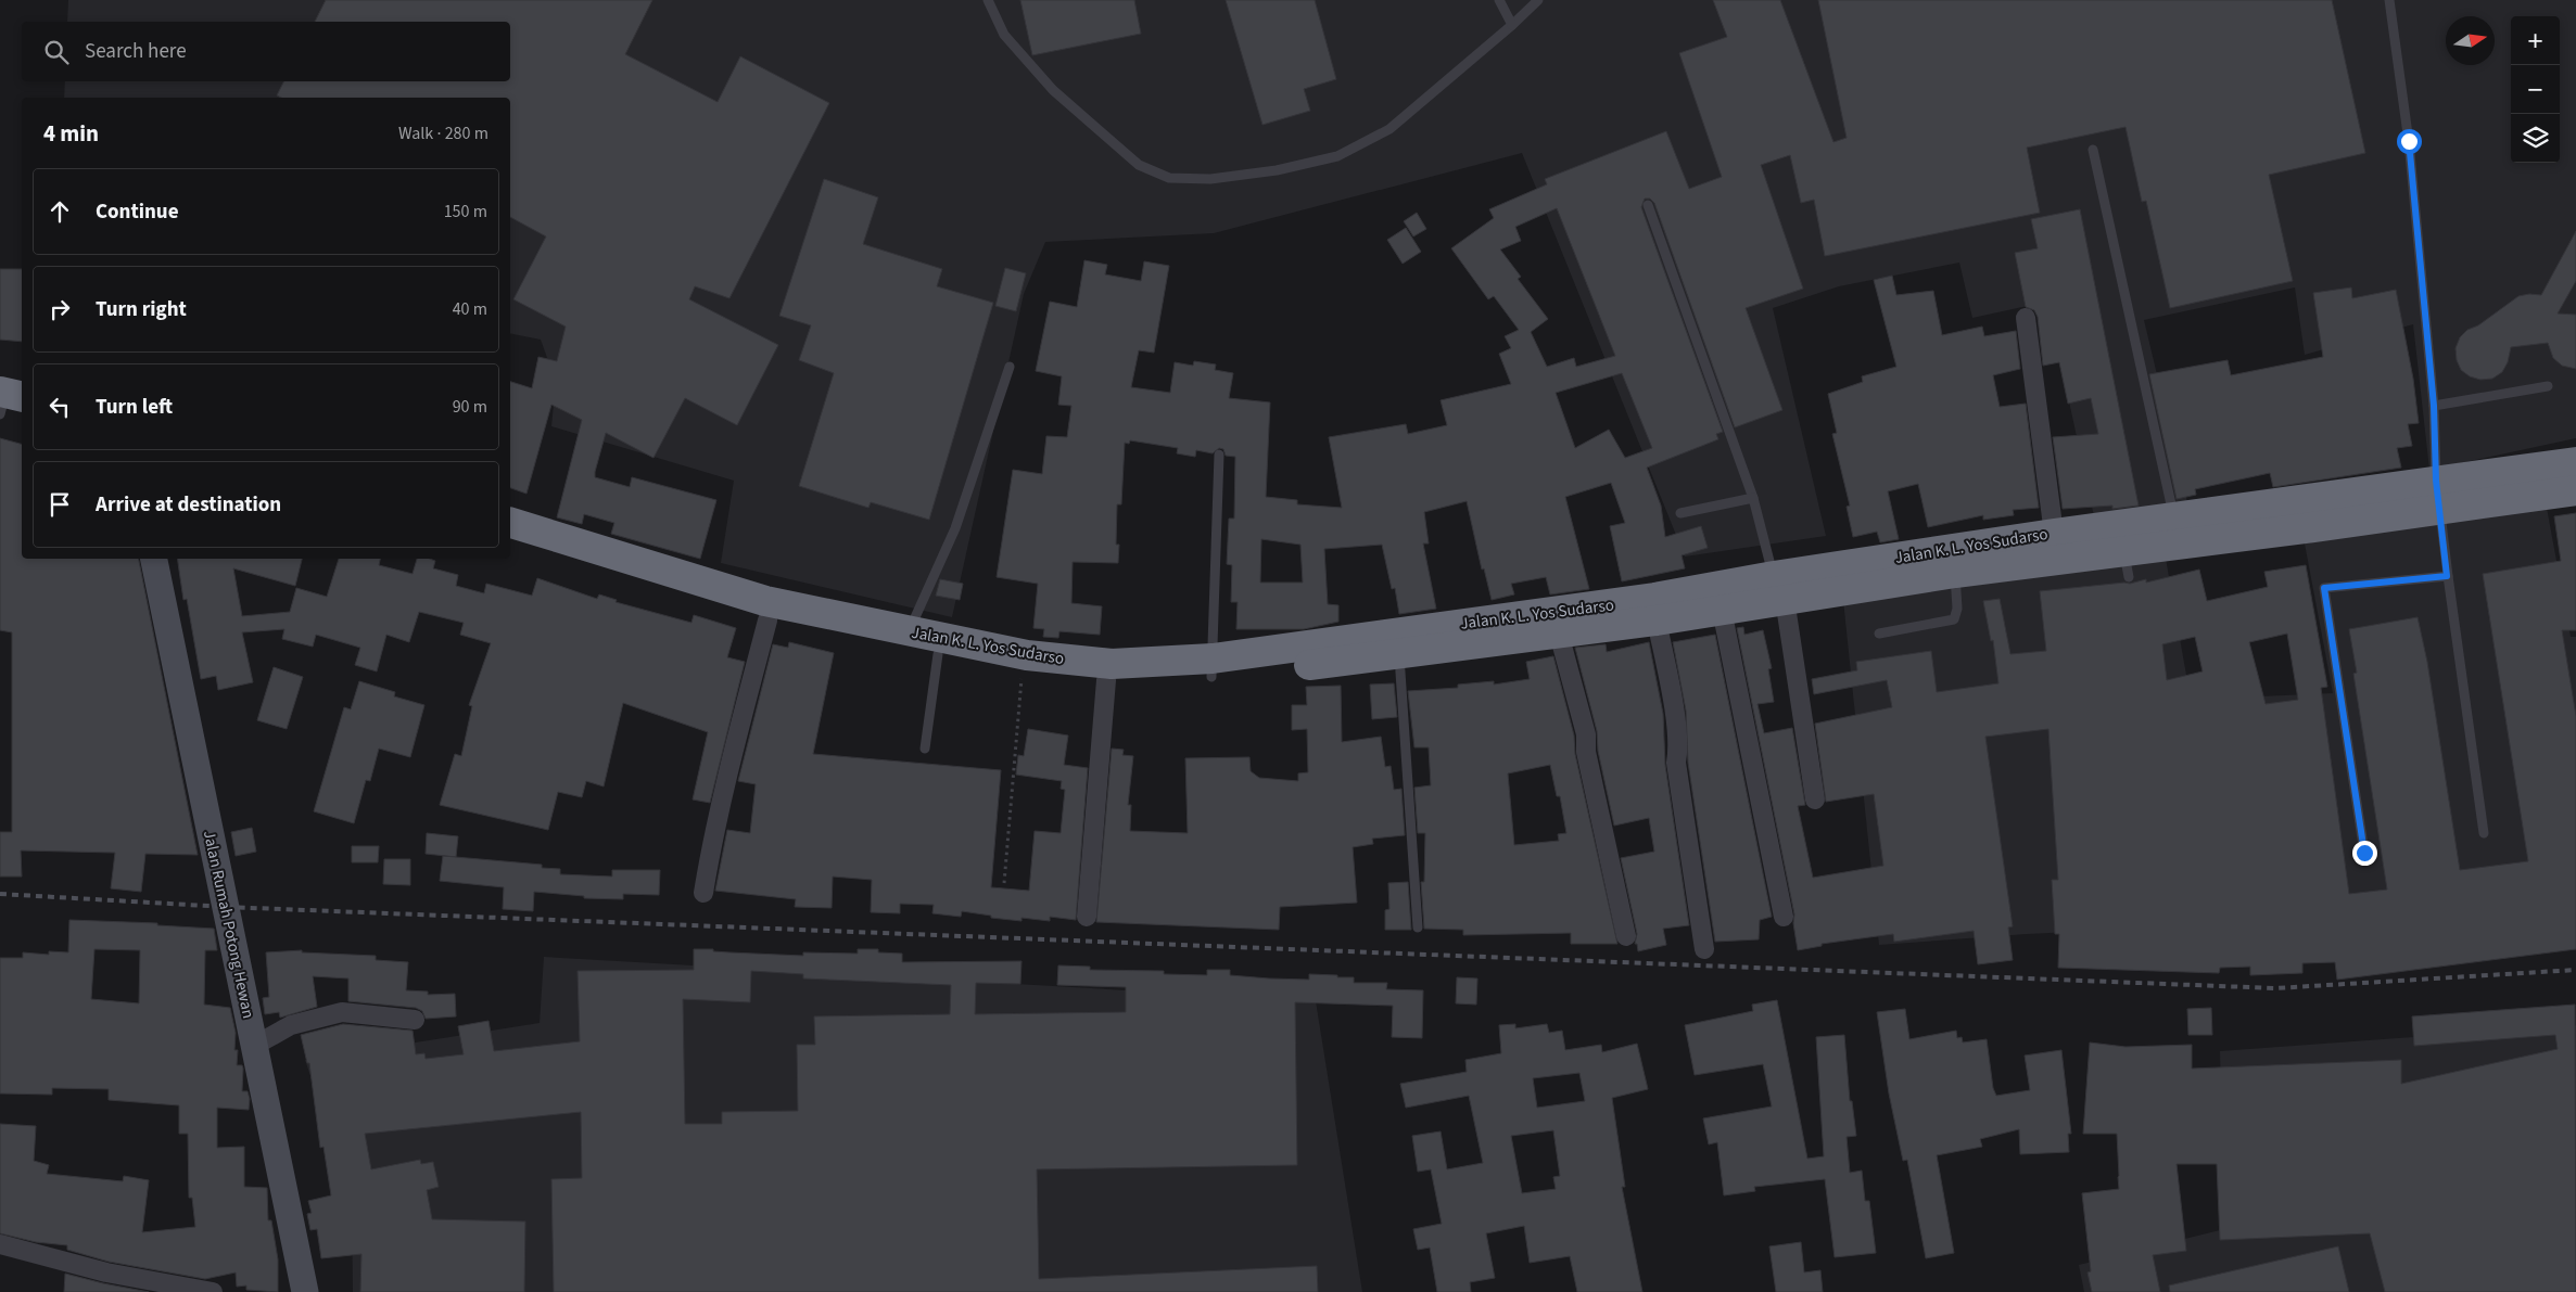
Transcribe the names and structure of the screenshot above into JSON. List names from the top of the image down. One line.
{"streets":{"highway":["Jalan K. L. Yos Sudarso"],"street":["Jalan Rumah Potong Hewan"]},"north":"right","page":{"map_buttons":["+","−"],"search":"Search here","heading":["4 min","Walk · 280 m"],"list":[["Continue","150 m"],["Turn right","40 m"],["Turn left","90 m"],"Arrive at destination"]}}
